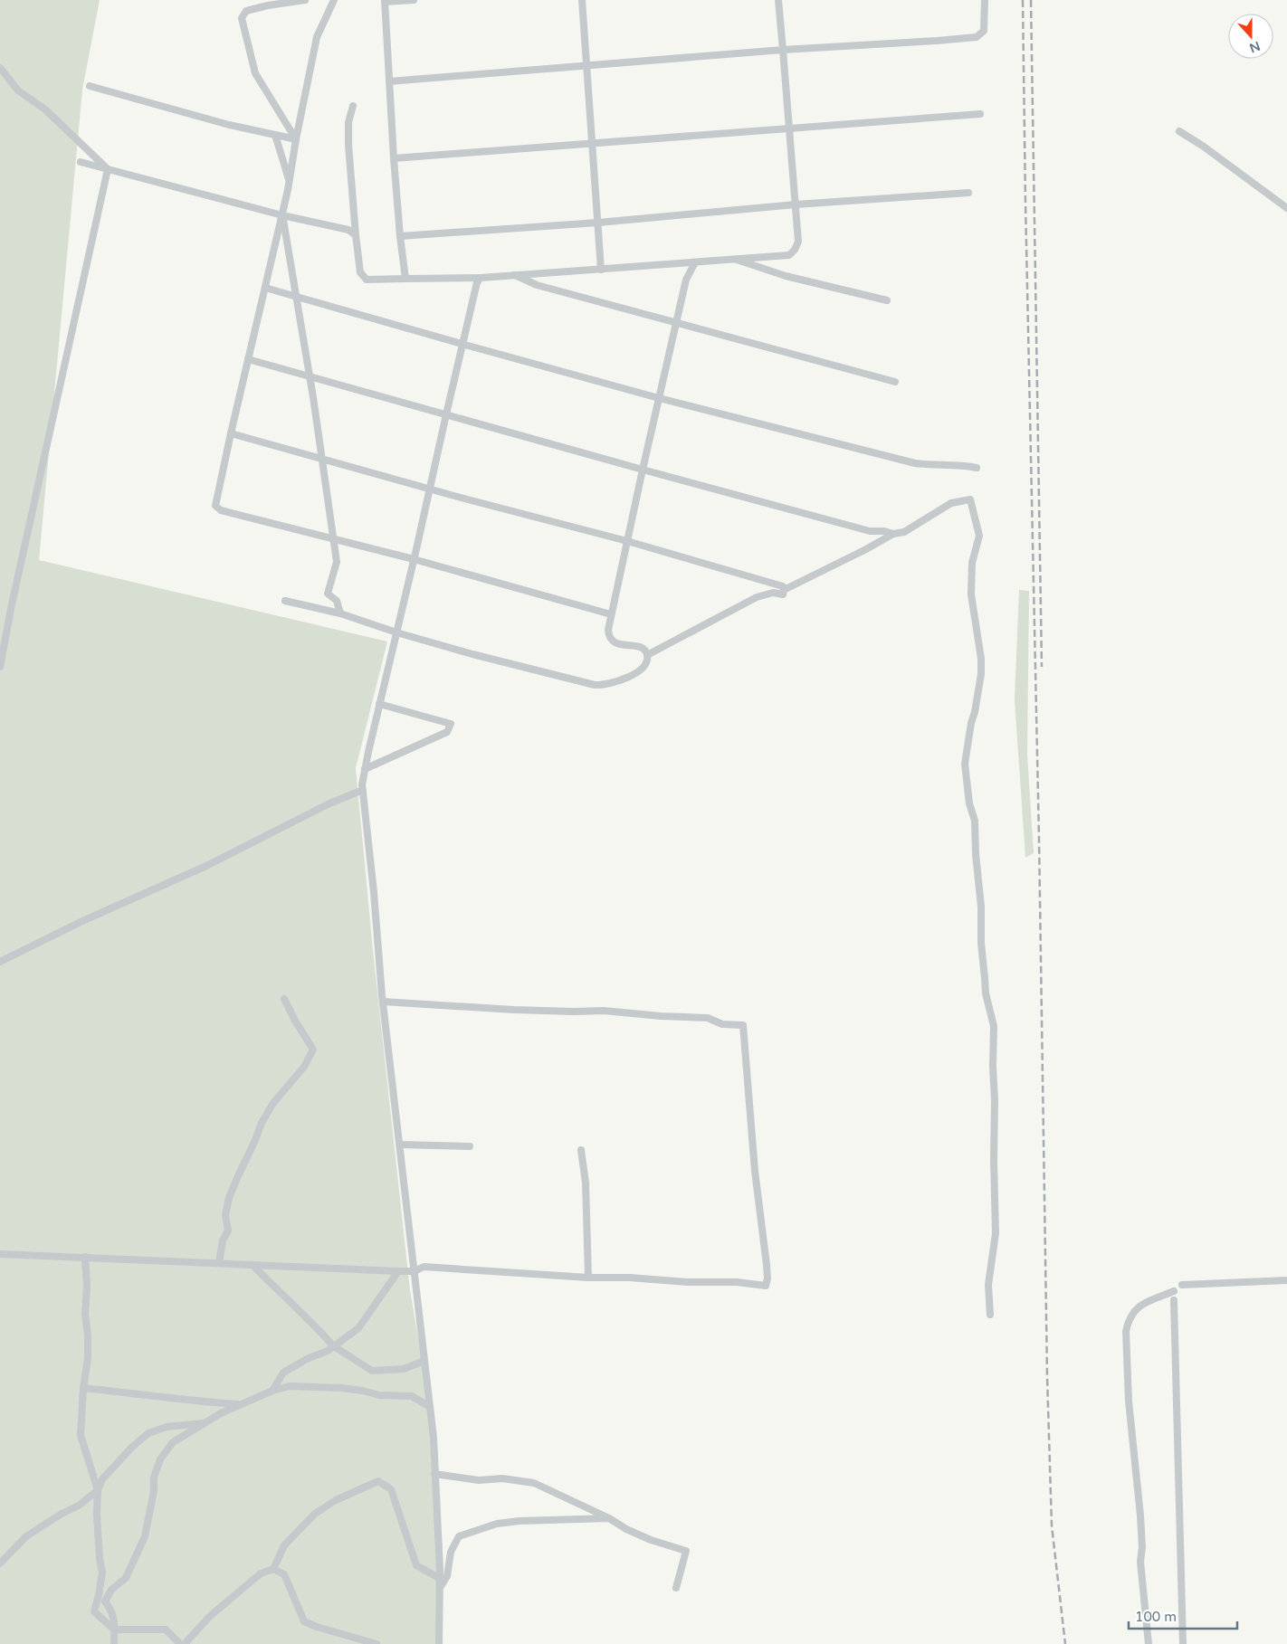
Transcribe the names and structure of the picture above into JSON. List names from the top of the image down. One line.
{"scale_bar":"100 m","north":"bottom"}
